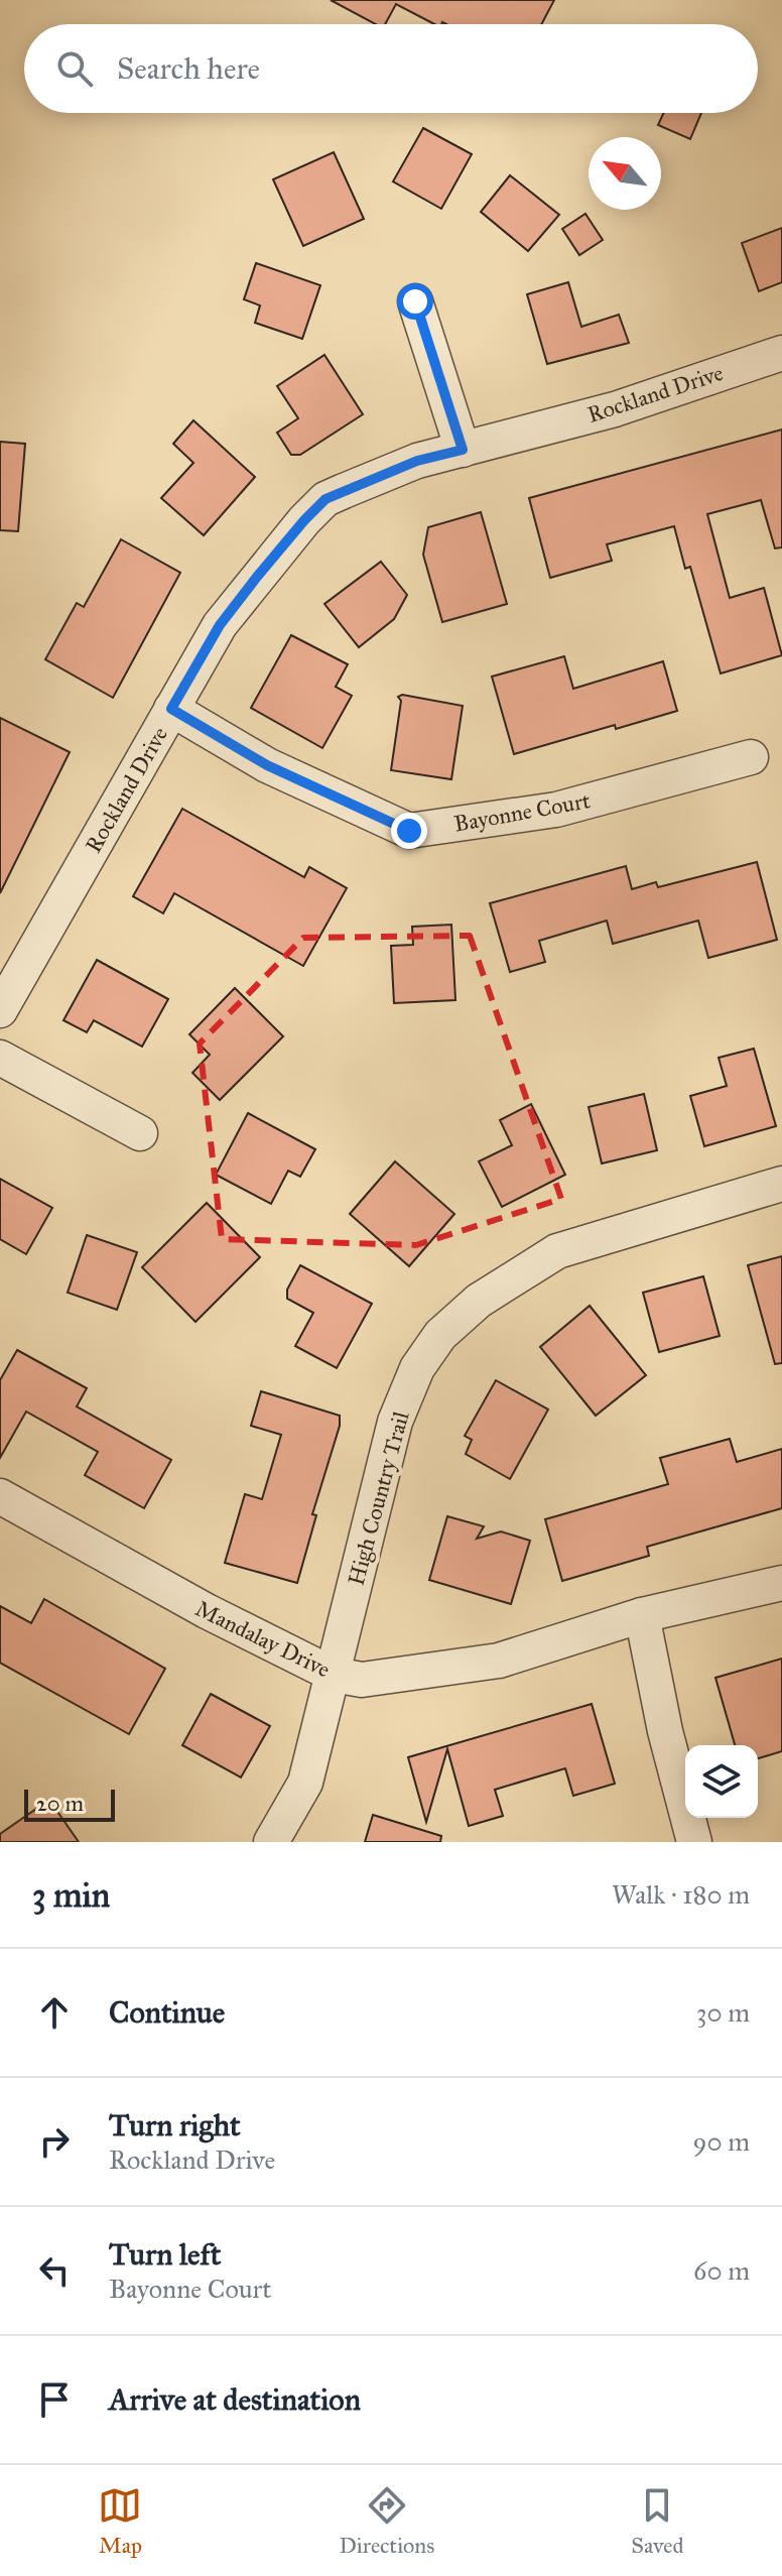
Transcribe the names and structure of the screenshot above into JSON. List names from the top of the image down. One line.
{"streets":{"street":["Rockland Drive","Bayonne Court","High Country Trail","Mandalay Drive"]},"crossings":[["Rockland Drive","Bayonne Court"],["High Country Trail","Mandalay Drive"]],"scale_bar":"20 m","north":"top left","page":{"search":"Search here","scale":"20 m","heading":["3 min","Walk · 180 m"],"list":[["Continue","30 m"],["Turn right","Rockland Drive","90 m"],["Turn left","Bayonne Court","60 m"],"Arrive at destination"],"nav":["Map","Directions","Saved"]}}
